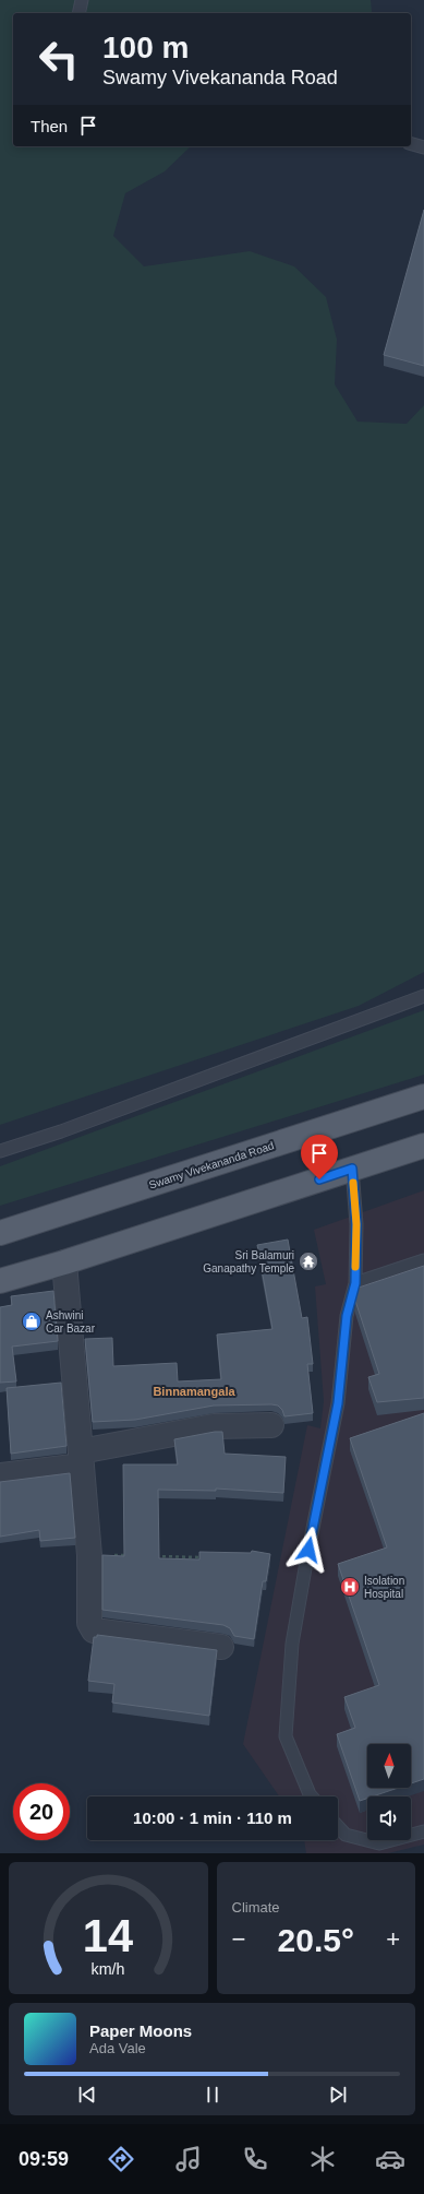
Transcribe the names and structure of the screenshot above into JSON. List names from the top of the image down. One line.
{"streets":{"main road":["Swamy Vivekananda Road"]},"districts":["Binnamangala"],"places":{"temple":["Sri Balamuri Ganapathy Temple"],"shop":["Ashwini Car Bazar"],"hospital":["Isolation Hospital"]},"north":"top","page":{"turn":["100 m","Swamy Vivekananda Road"],"then":"Then","limit":"20","trip":"10:00 · 1 min · 110 m","tile":"Climate","heat":["−","20.5°","+"],"song":["Paper Moons","Ada Vale"],"tabs":"09:59","gauge":["14","km/h"]}}
